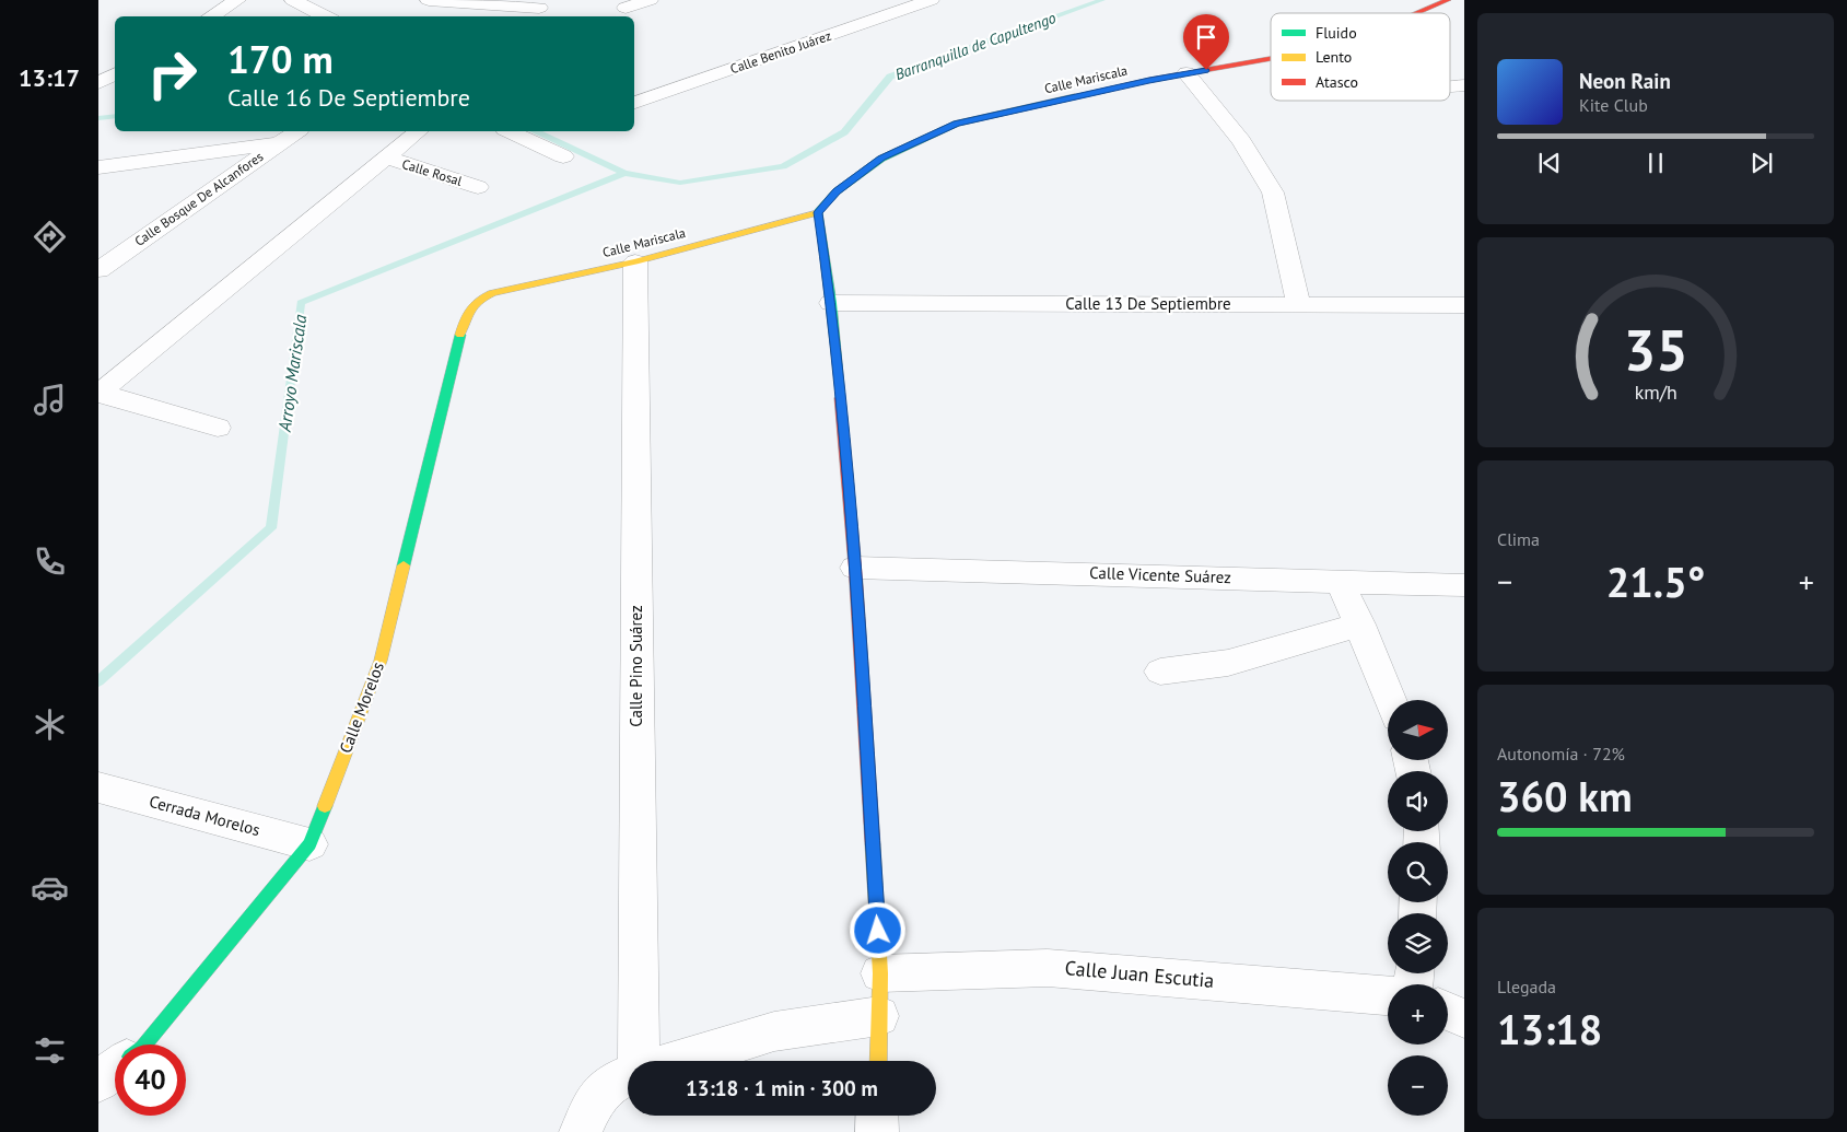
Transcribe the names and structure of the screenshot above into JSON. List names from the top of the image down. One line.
{"streets":{"street":["Calle Benito Juárez","Calle Mariscala","Calle Rosal","Calle Bosque De Alcanfores","Calle 13 De Septiembre","Calle Vicente Suárez","Calle Pino Suárez","Calle Morelos","Cerrada Morelos","Calle Juan Escutia"]},"crossings":[["Calle Mariscala","Calle Pino Suárez"],["Calle Mariscala","Calle Morelos"],["Calle Morelos","Cerrada Morelos"]],"water":["Barranquilla de Capultengo","Arroyo Mariscala"],"legend":["Fluido","Lento","Atasco"],"north":"right","page":{"tabs":"13:17","turn":["170 m","Calle 16 De Septiembre"],"song":["Neon Rain","Kite Club"],"tile":["Clima",["Autonomía · 72%","360 km"],["Llegada","13:18"]],"heat":["−","21.5°","+"],"map_buttons":["+","−"],"limit":"40","trip":"13:18 · 1 min · 300 m","gauge":["35","km/h"]}}
